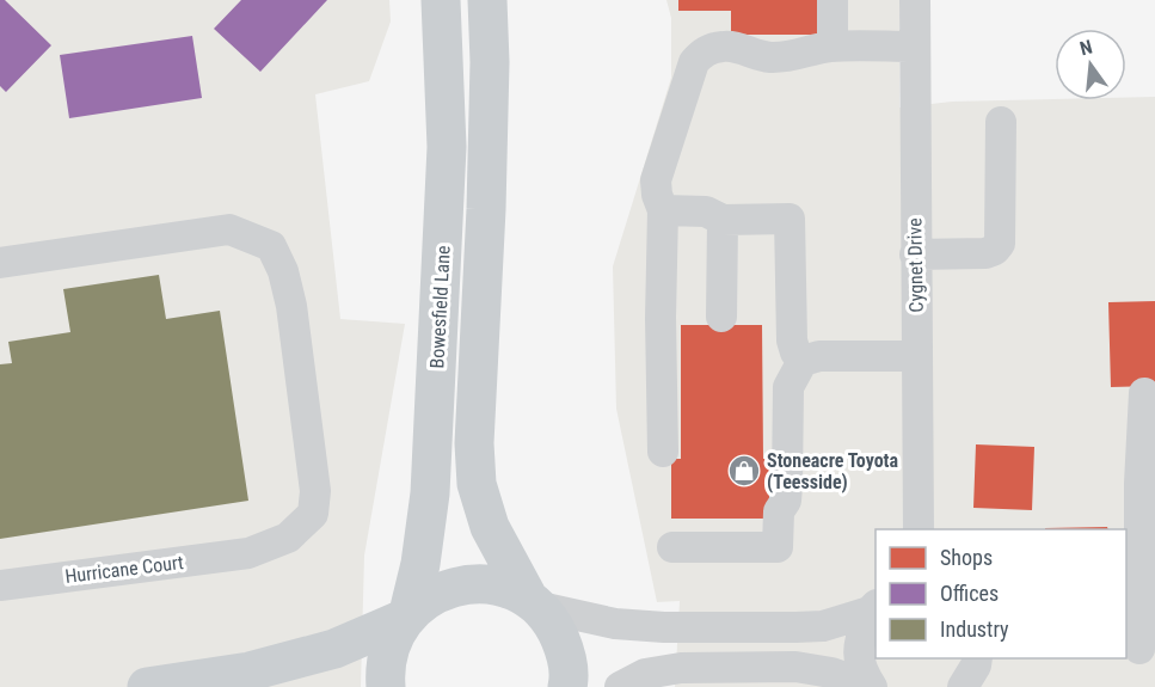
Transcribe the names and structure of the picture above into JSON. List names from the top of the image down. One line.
{"streets":{"main road":["Bowesfield Lane"],"street":["Cygnet Drive","Hurricane Court"]},"places":{"shop":["Stoneacre Toyota (Teesside)"]},"legend":["Shops","Offices","Industry"],"north":"top"}
